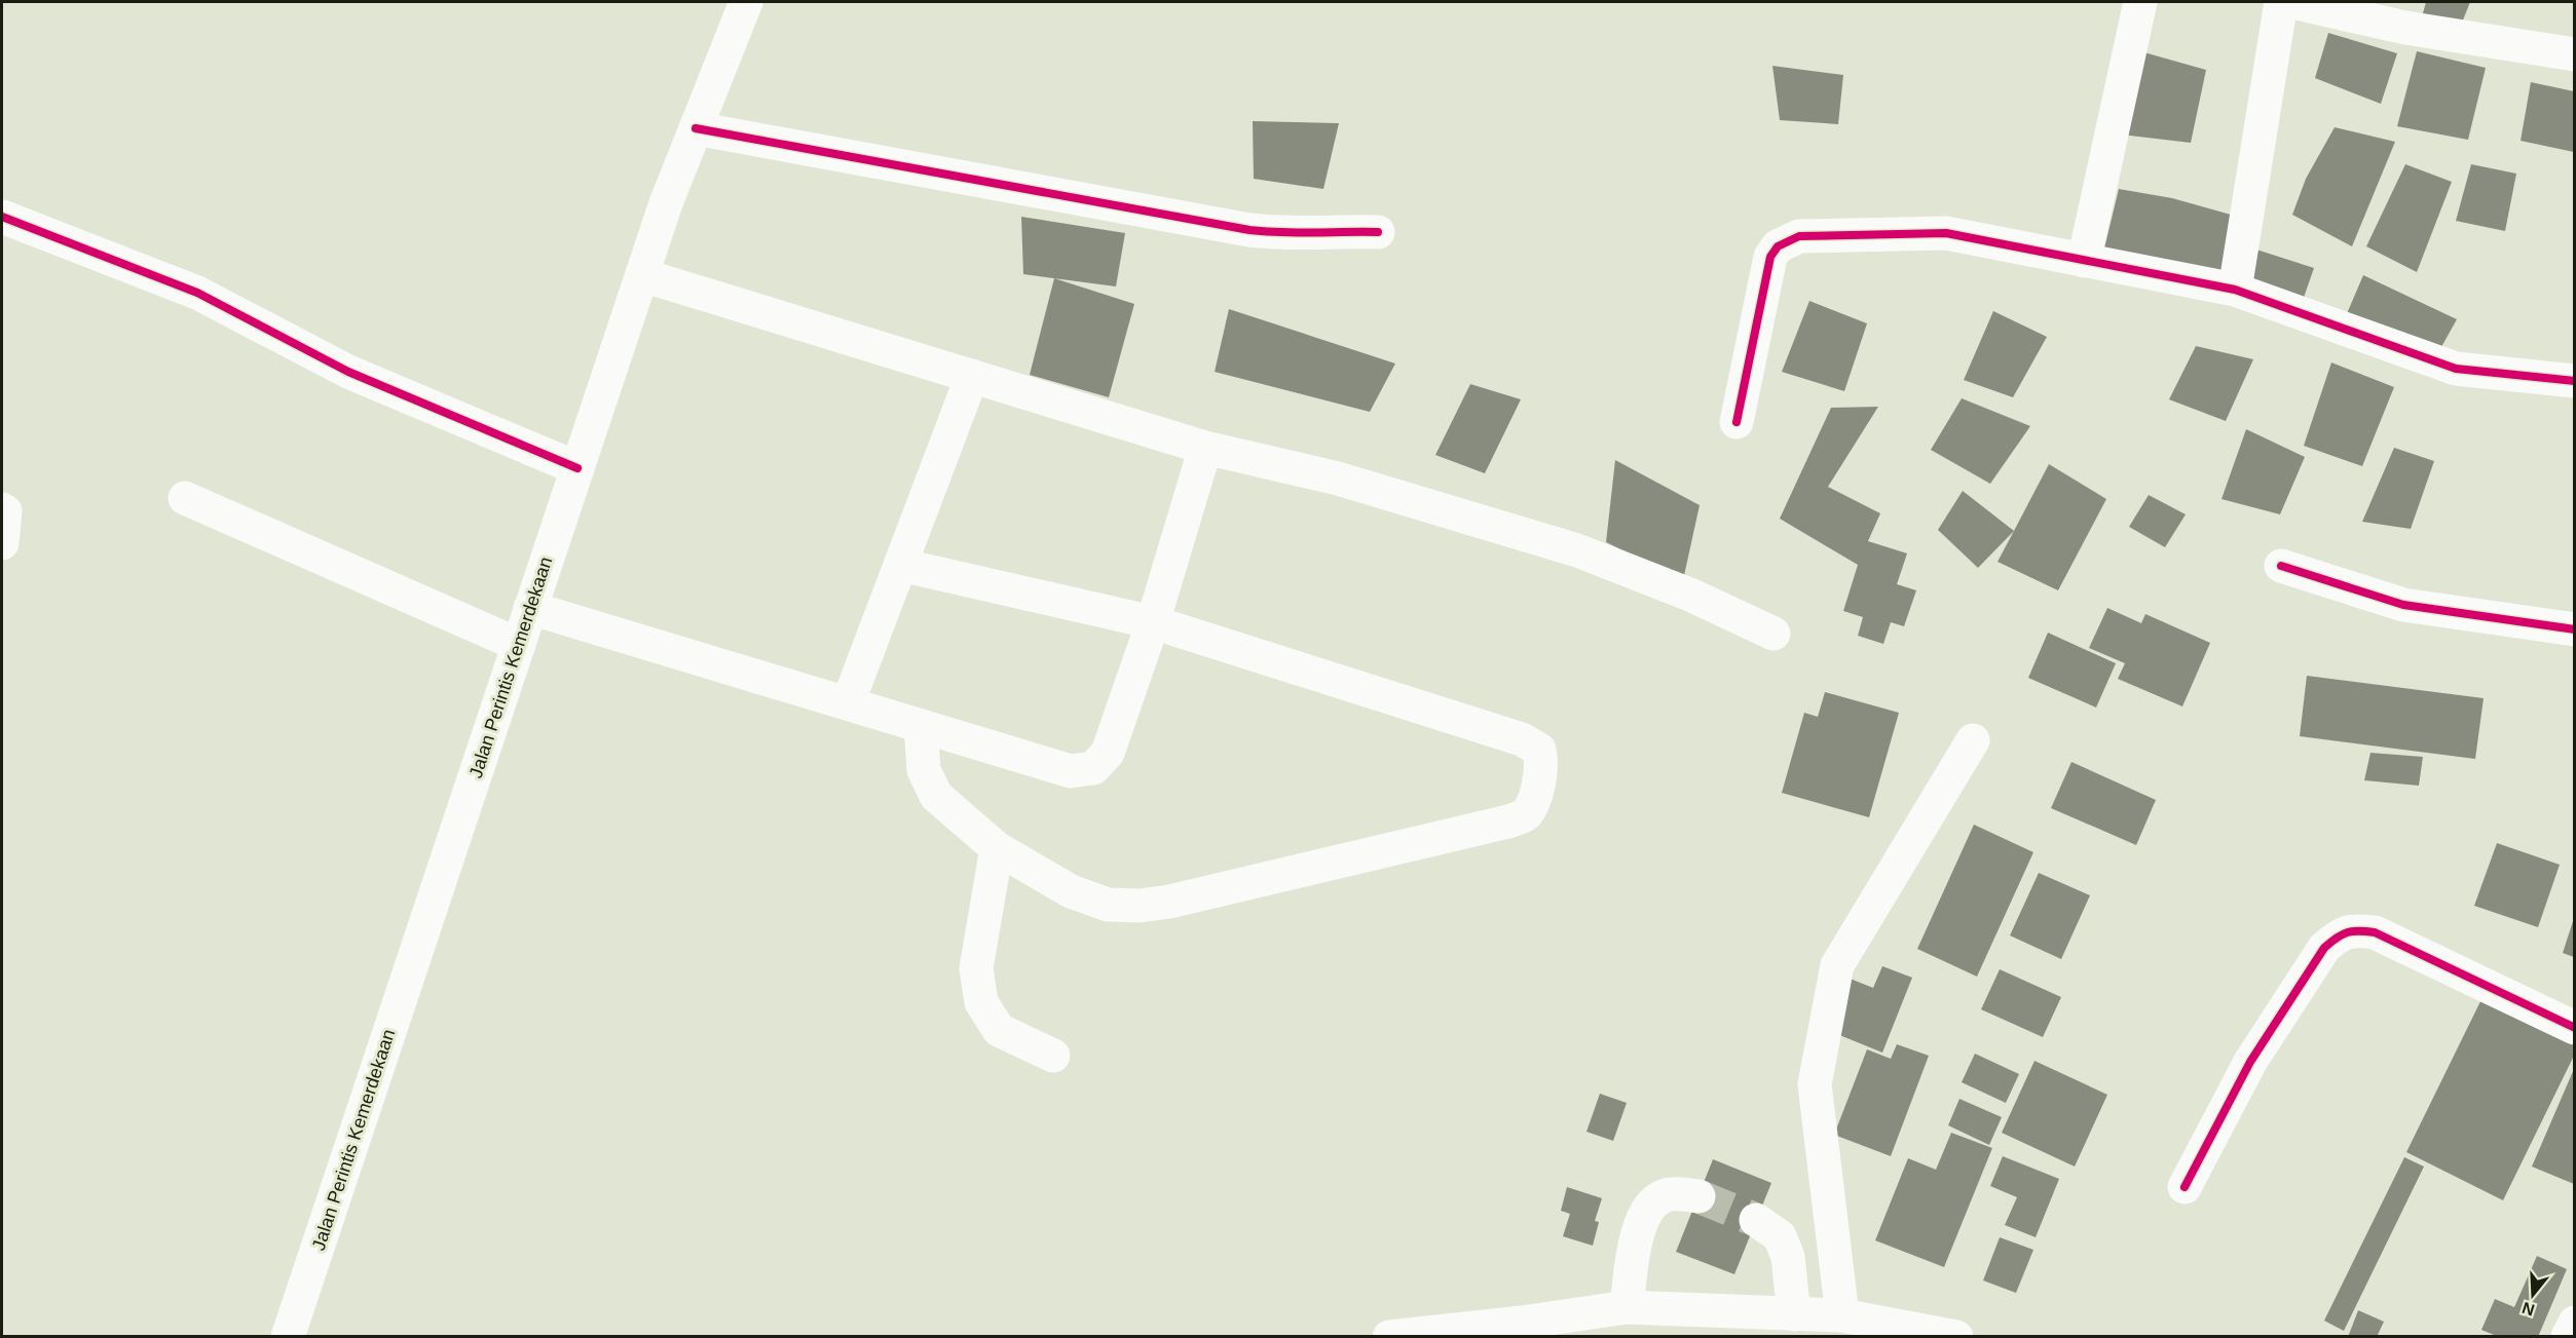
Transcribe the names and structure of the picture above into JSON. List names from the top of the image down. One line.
{"streets":{"street":["Jalan Perintis Kemerdekaan"]},"north":"bottom"}
